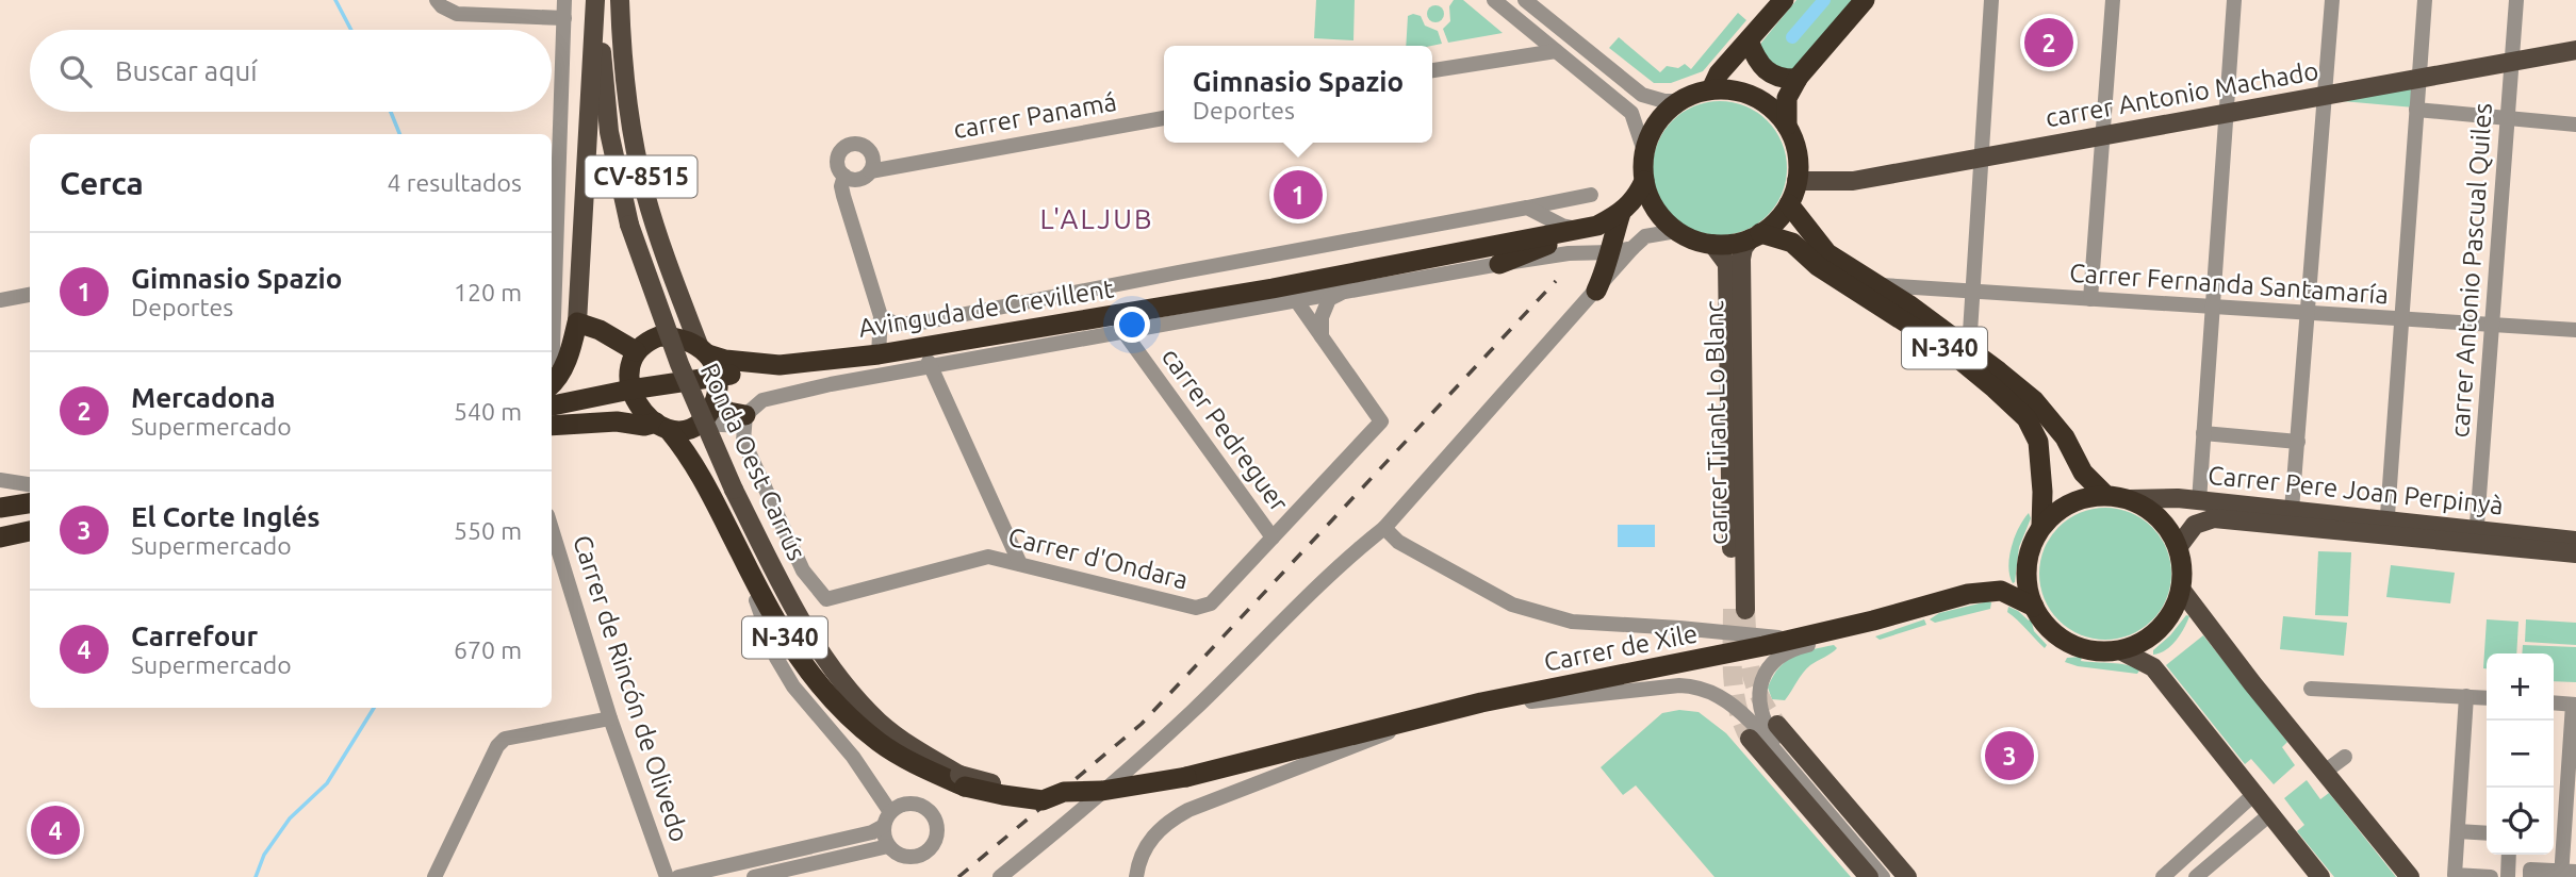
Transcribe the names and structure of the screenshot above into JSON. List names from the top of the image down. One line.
{"streets":{"highway":["Avinguda de Crevillent","N-340","Ronda Oest Carrús","Carrer de Xile"],"main road":["carrer Antonio Machado","CV-8515","carrer Tirant Lo Blanc","Carrer Pere Joan Perpinyà"],"street":["carrer Panamá","carrer Antonio Pascual Quiles","Carrer Fernanda Santamaría","carrer Pedreguer","Carrer d'Ondara","Carrer de Rincón de Olivedo"]},"crossings":[["carrer Antonio Machado","carrer Antonio Pascual Quiles"],["carrer Antonio Machado","Avinguda de Crevillent"],["carrer Antonio Machado","N-340"],["carrer Antonio Machado","carrer Tirant Lo Blanc"],["carrer Antonio Pascual Quiles","Carrer Fernanda Santamaría"],["carrer Antonio Pascual Quiles","Carrer Pere Joan Perpinyà"],["Carrer Fernanda Santamaría","N-340"],["Avinguda de Crevillent","N-340"],["Avinguda de Crevillent","carrer Tirant Lo Blanc"],["Avinguda de Crevillent","carrer Pedreguer"],["Avinguda de Crevillent","Ronda Oest Carrús"],["Avinguda de Crevillent","Carrer d'Ondara"],["N-340","carrer Tirant Lo Blanc"],["N-340","Carrer Pere Joan Perpinyà"],["N-340","Carrer de Xile"],["carrer Pedreguer","Carrer d'Ondara"],["Ronda Oest Carrús","Carrer de Xile"],["Carrer Pere Joan Perpinyà","Carrer de Xile"]],"districts":["L'ALJUB"],"page":{"pins":["2","1","3","4"],"search":"Buscar aquí","popup":["Gimnasio Spazio","Deportes"],"heading":["Cerca","4 resultados"],"list":[{"mark":"1","name":"Gimnasio Spazio","note":"Deportes","value":"120 m"},{"mark":"2","name":"Mercadona","note":"Supermercado","value":"540 m"},{"mark":"3","name":"El Corte Inglés","note":"Supermercado","value":"550 m"},{"mark":"4","name":"Carrefour","note":"Supermercado","value":"670 m"}],"map_buttons":["+","−"]}}
